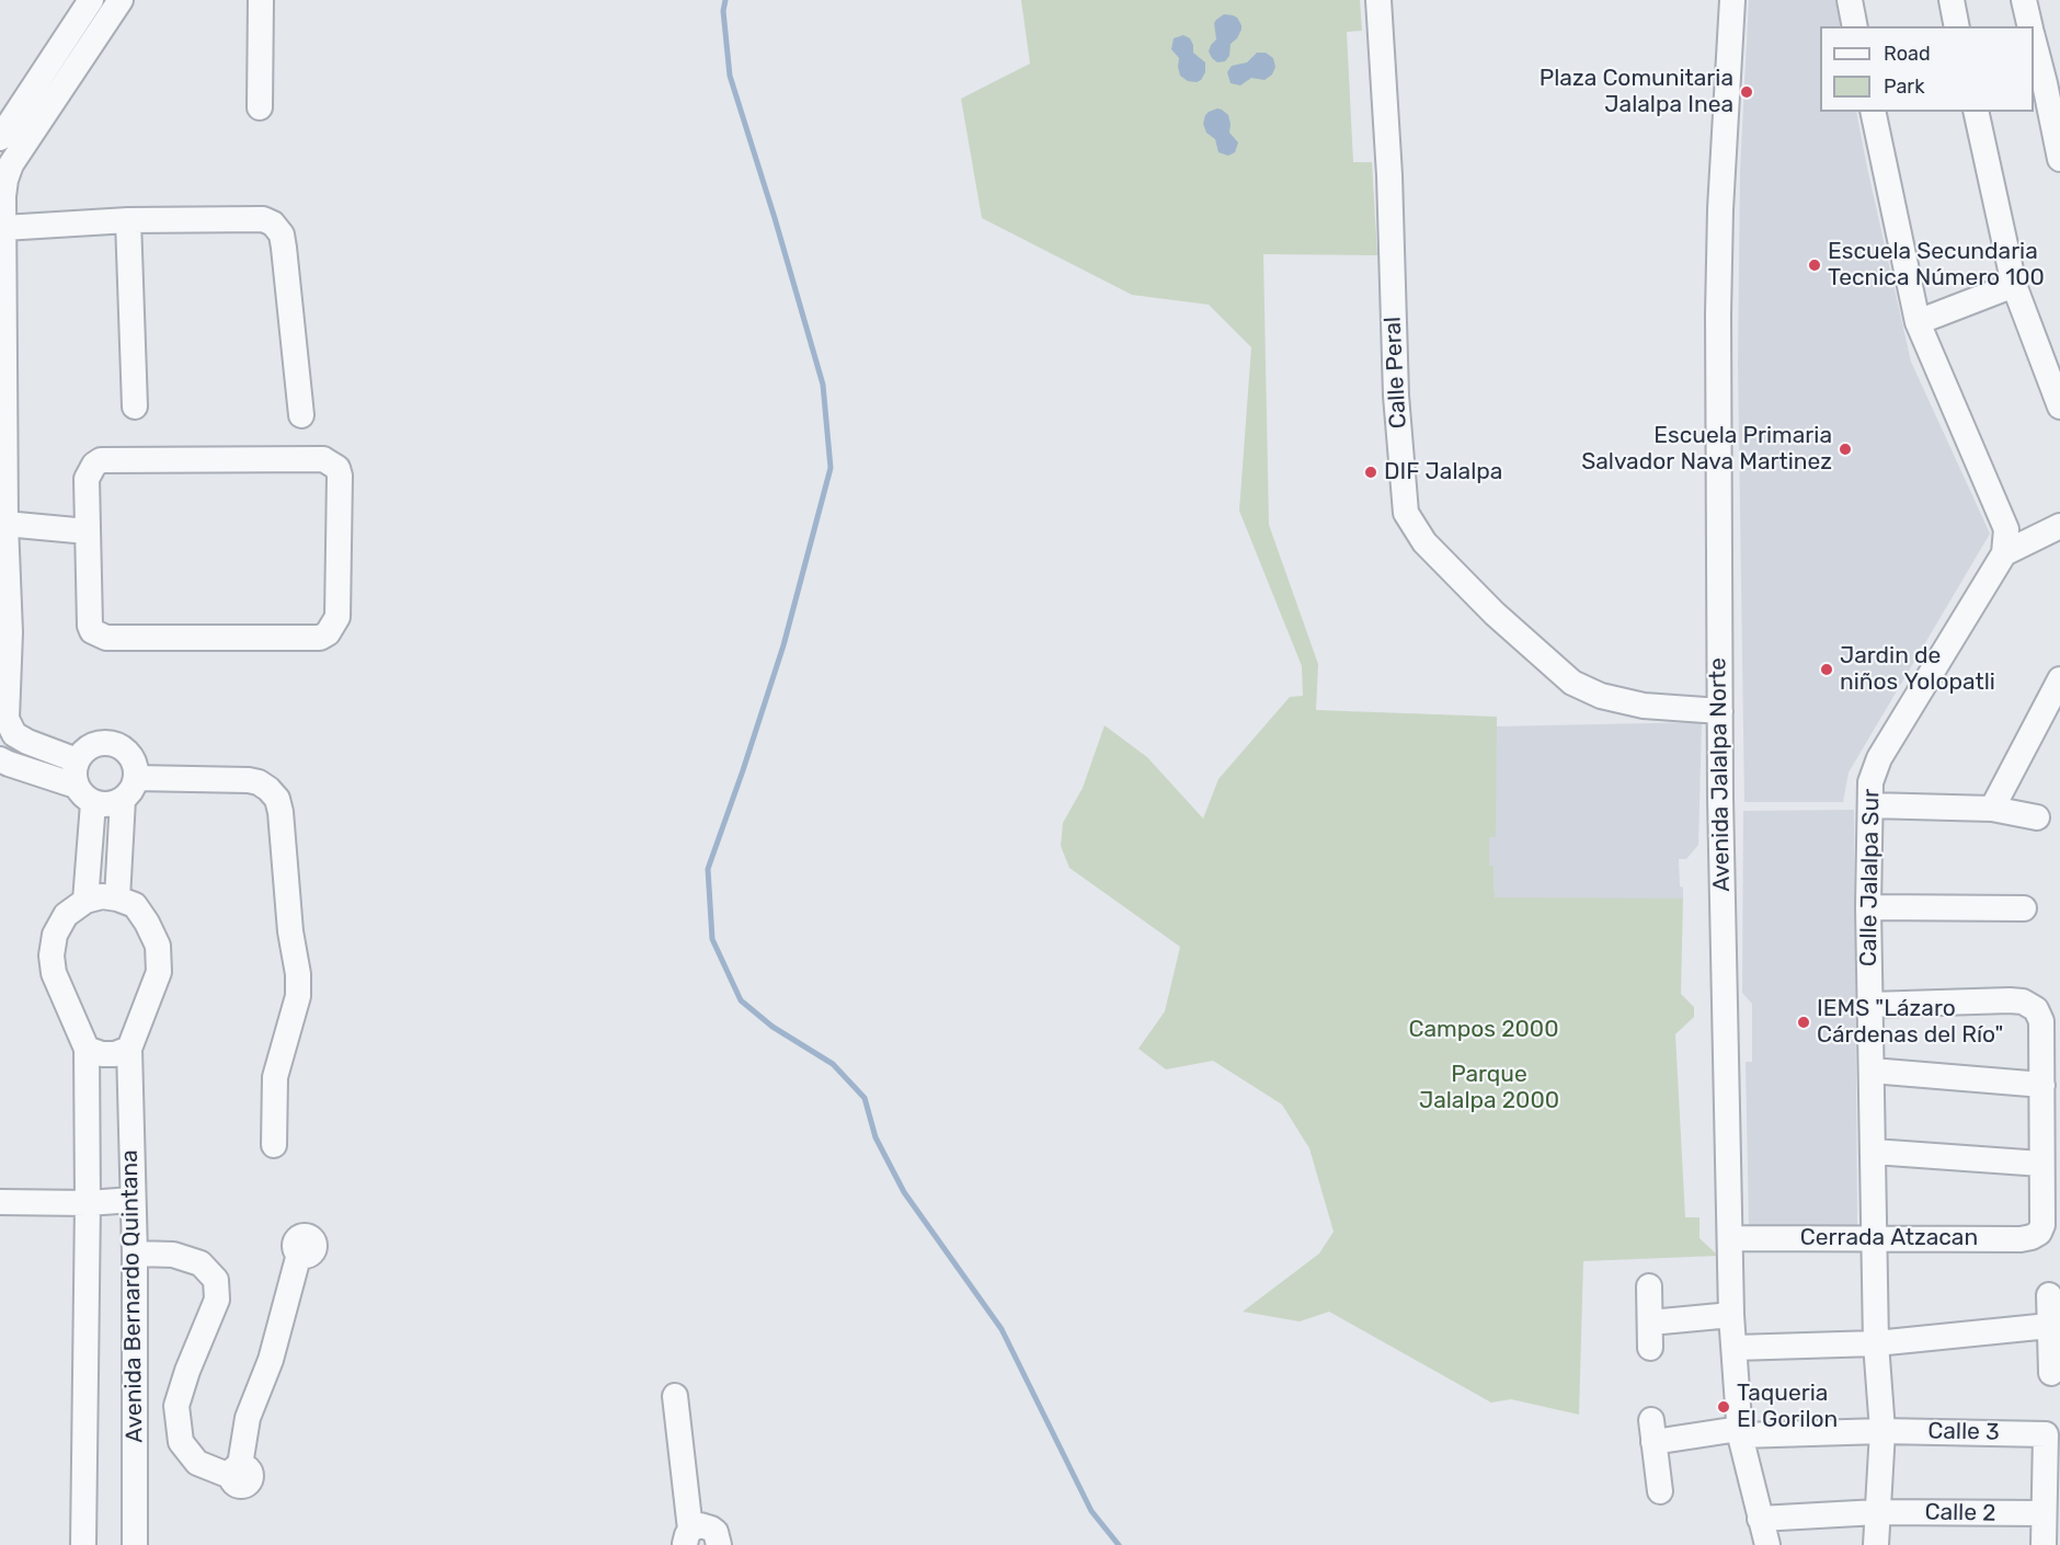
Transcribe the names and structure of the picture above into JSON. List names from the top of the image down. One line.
{"streets":{"street":["Calle Peral","Avenida Jalalpa Norte","Calle Jalalpa Sur","Cerrada Atzacan","Avenida Bernardo Quintana","Calle 3","Calle 2"]},"crossings":[["Calle Peral","Avenida Jalalpa Norte"],["Avenida Jalalpa Norte","Cerrada Atzacan"],["Avenida Jalalpa Norte","Calle 3"],["Avenida Jalalpa Norte","Calle 2"],["Calle Jalalpa Sur","Cerrada Atzacan"],["Calle Jalalpa Sur","Calle 3"],["Calle Jalalpa Sur","Calle 2"],["Calle 3","Calle 2"]],"parks":["Campos 2000","Parque Jalalpa 2000"],"places":["Plaza Comunitaria Jalalpa Inea","Escuela Secundaria Tecnica Número 100","Escuela Primaria Salvador Nava Martinez","DIF Jalalpa","Jardin de niños Yolopatli","IEMS \"Lázaro Cárdenas del Río\"","Taqueria El Gorilon"],"legend":["Road","Park"]}
